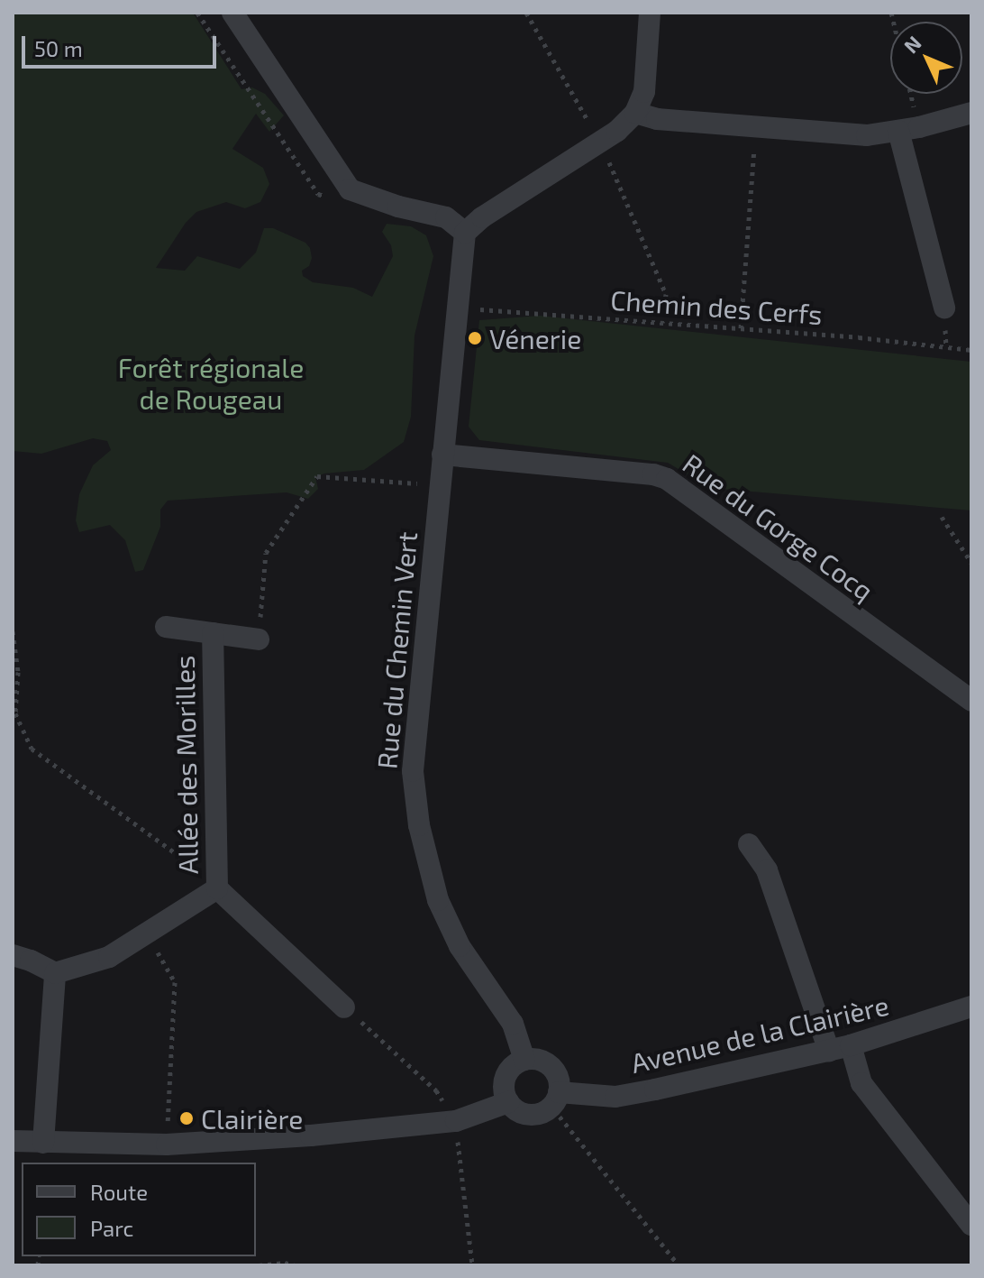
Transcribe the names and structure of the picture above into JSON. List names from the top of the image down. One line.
{"streets":{"street":["Rue du Gorge Cocq","Rue du Chemin Vert","Allée des Morilles","Avenue de la Clairière"],"path":["Chemin des Cerfs"]},"crossings":[["Chemin des Cerfs","Rue du Chemin Vert"],["Rue du Gorge Cocq","Rue du Chemin Vert"],["Rue du Chemin Vert","Avenue de la Clairière"]],"parks":["Forêt régionale de Rougeau"],"places":["Vénerie","Clairière"],"legend":["Route","Parc"],"scale_bar":"50 m","north":"top left"}
